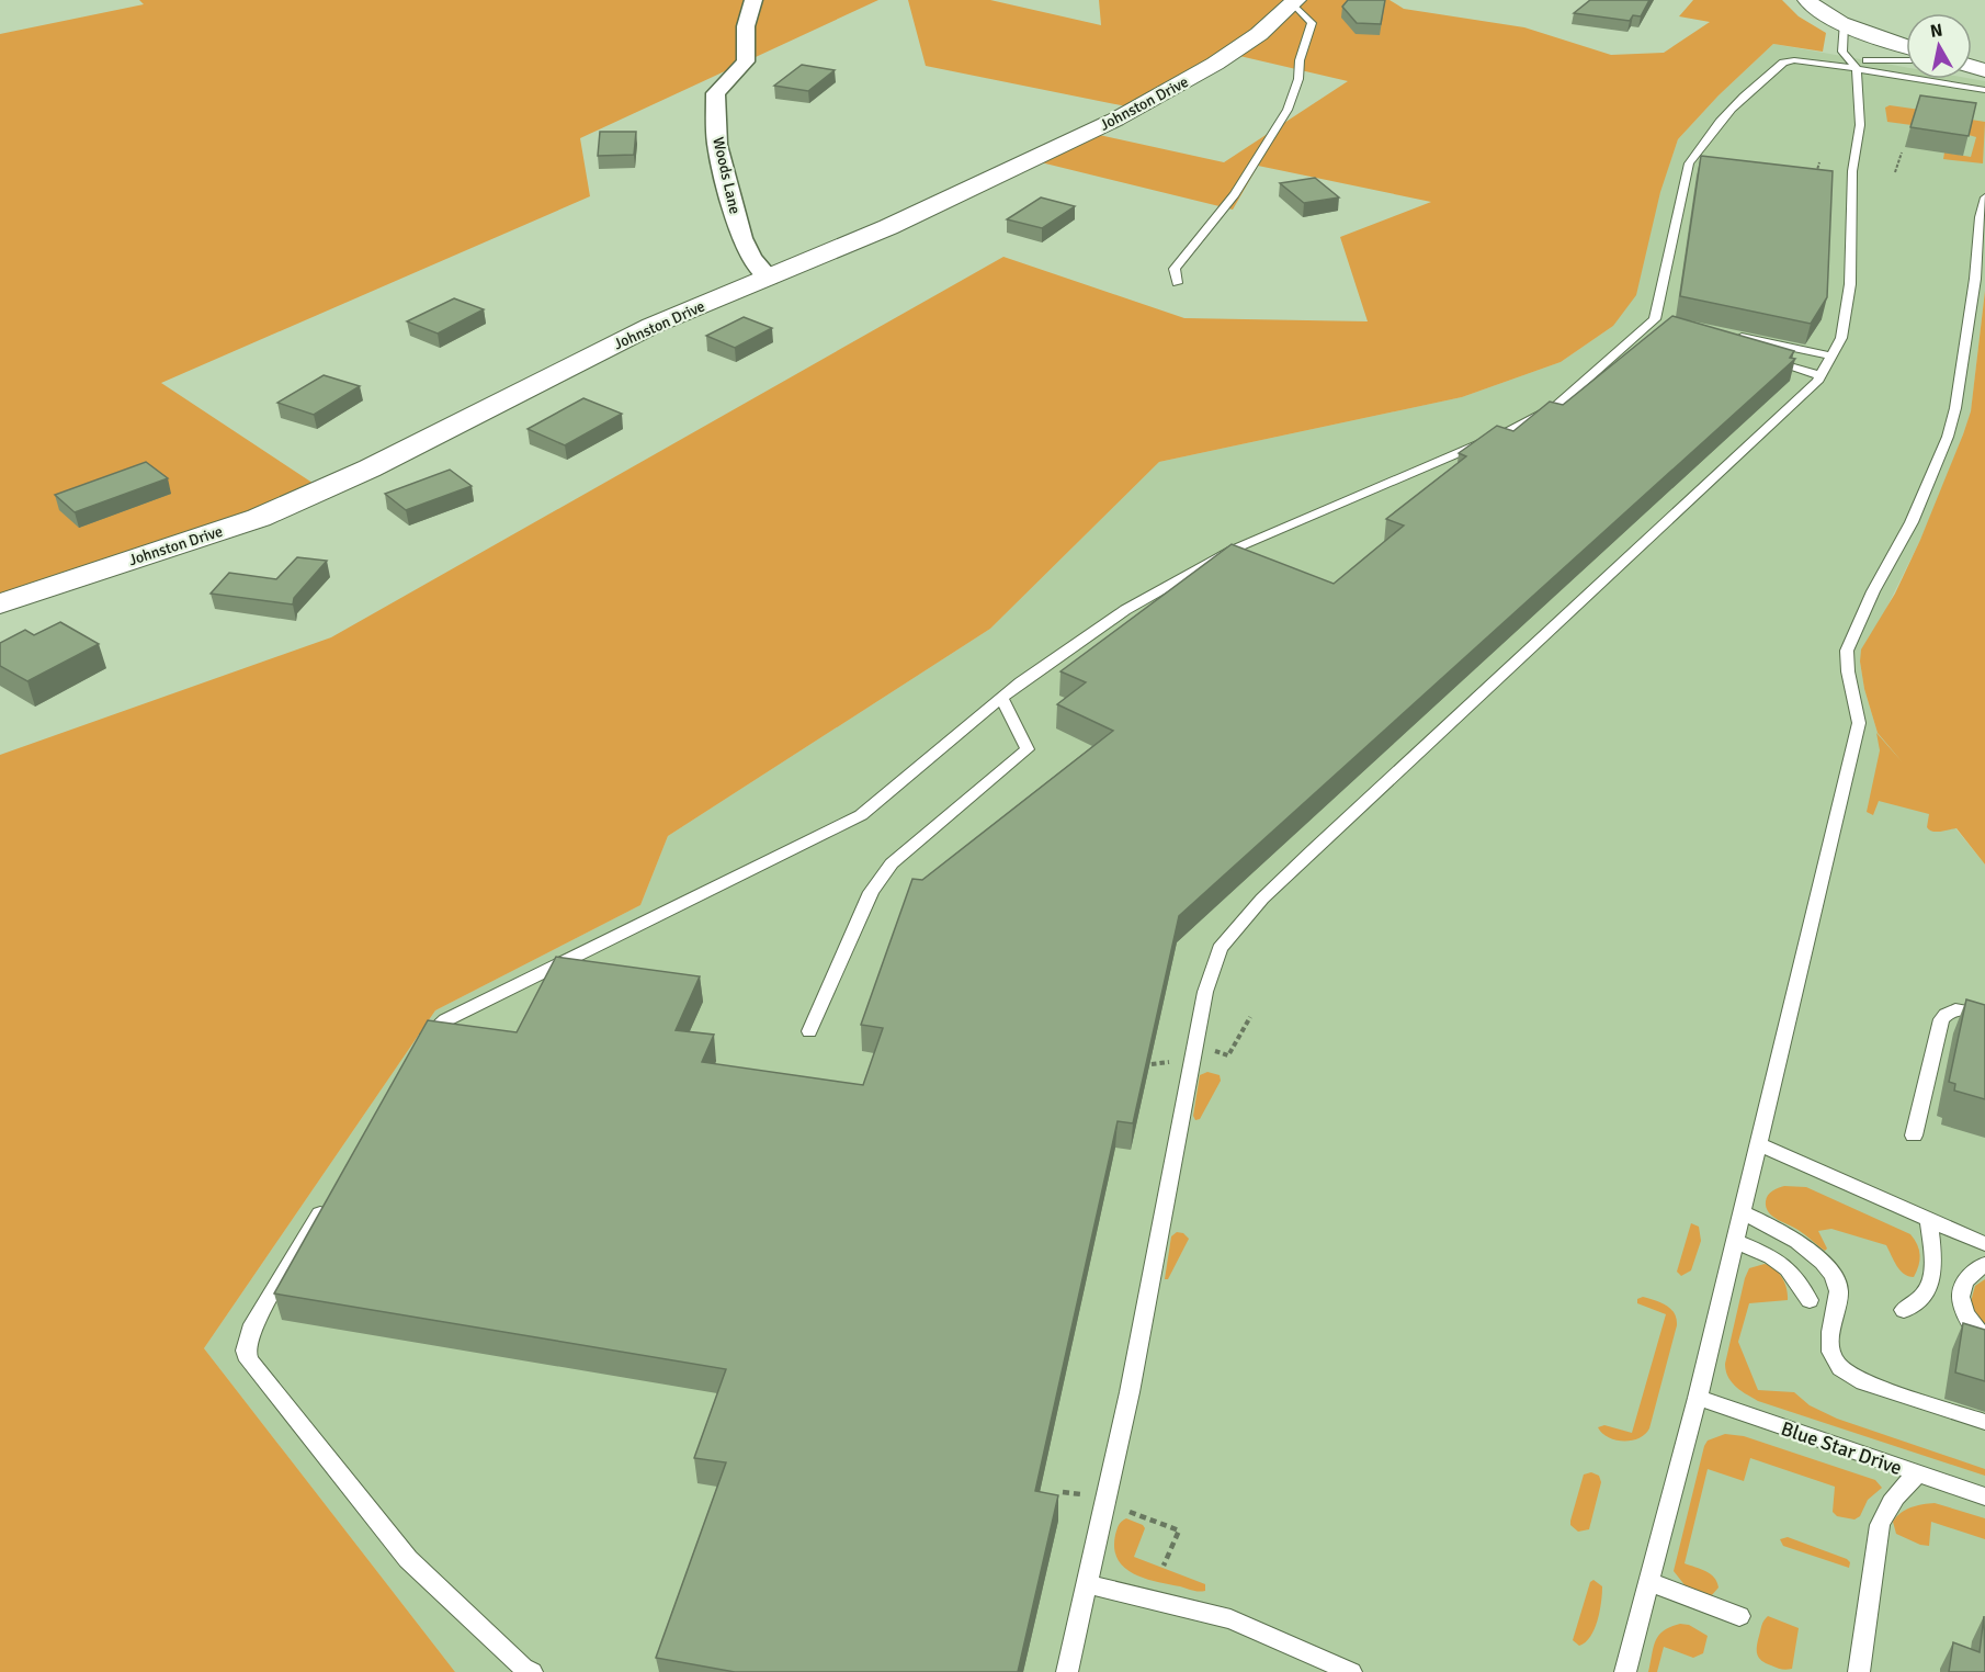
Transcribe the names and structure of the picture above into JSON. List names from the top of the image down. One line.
{"streets":{"street":["Johnston Drive","Woods Lane"],"lane":["Blue Star Drive"]},"crossings":[["Johnston Drive","Woods Lane"]],"north":"top"}
